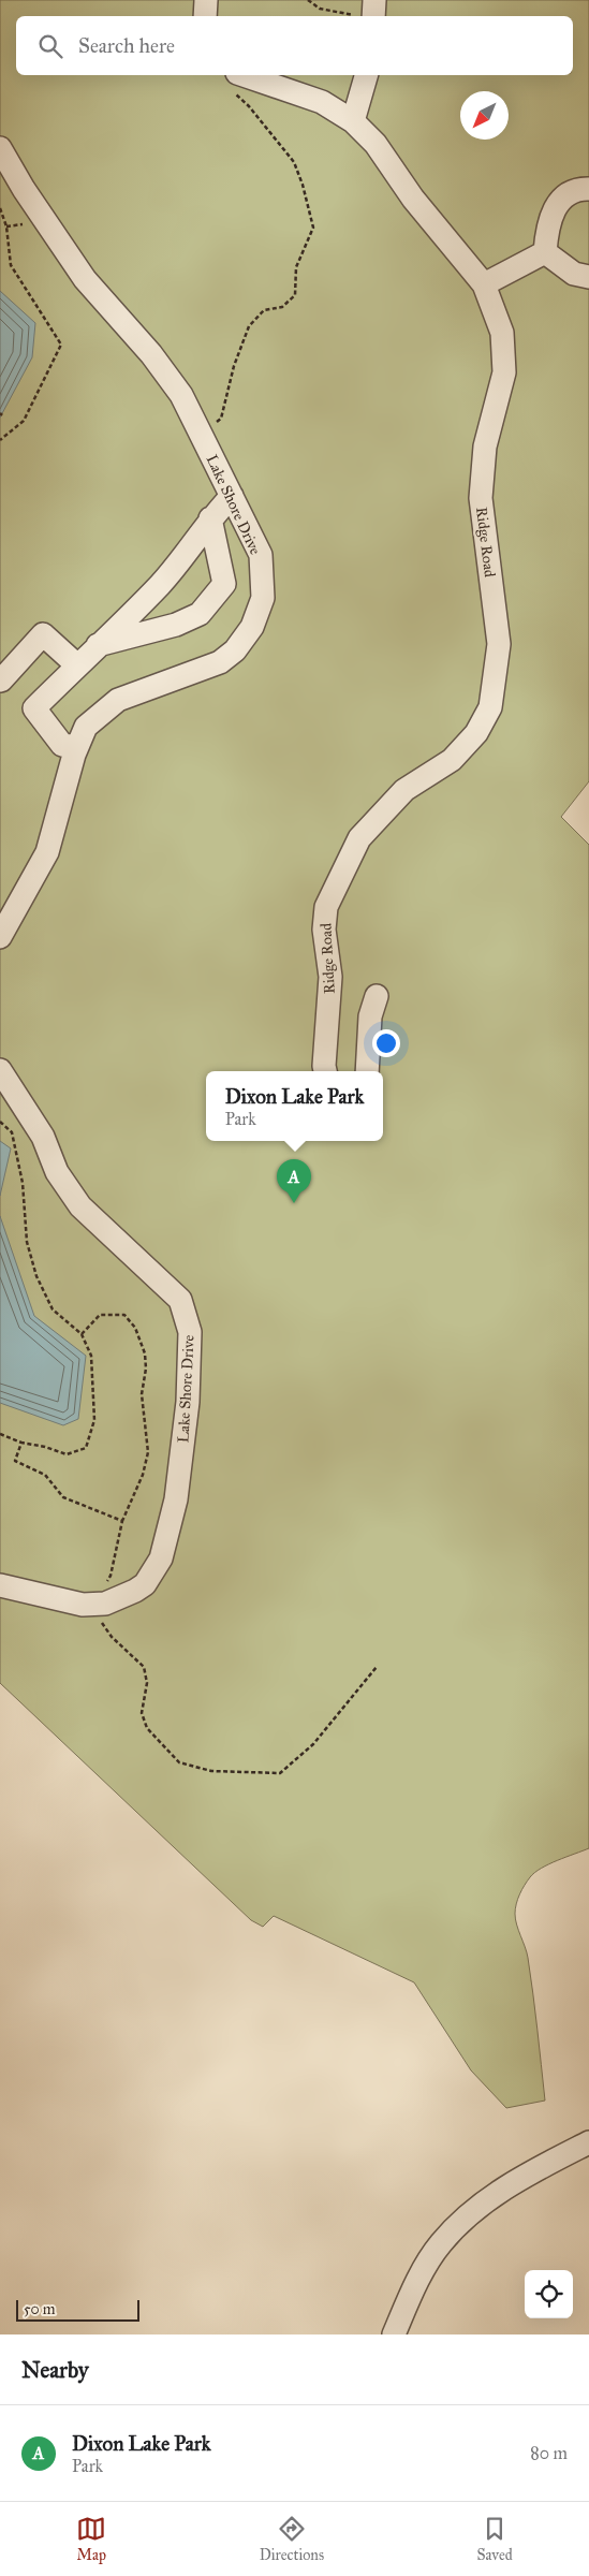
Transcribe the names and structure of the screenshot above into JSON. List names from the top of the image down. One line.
{"streets":{"street":["Lake Shore Drive","Ridge Road"]},"scale_bar":"50 m","north":"bottom left","page":{"search":"Search here","popup":["Dixon Lake Park","Park"],"pins":"A","scale":"50 m","heading":"Nearby","list":[{"mark":"A","name":"Dixon Lake Park","note":"Park","value":"80 m"}],"nav":["Map","Directions","Saved"]}}
